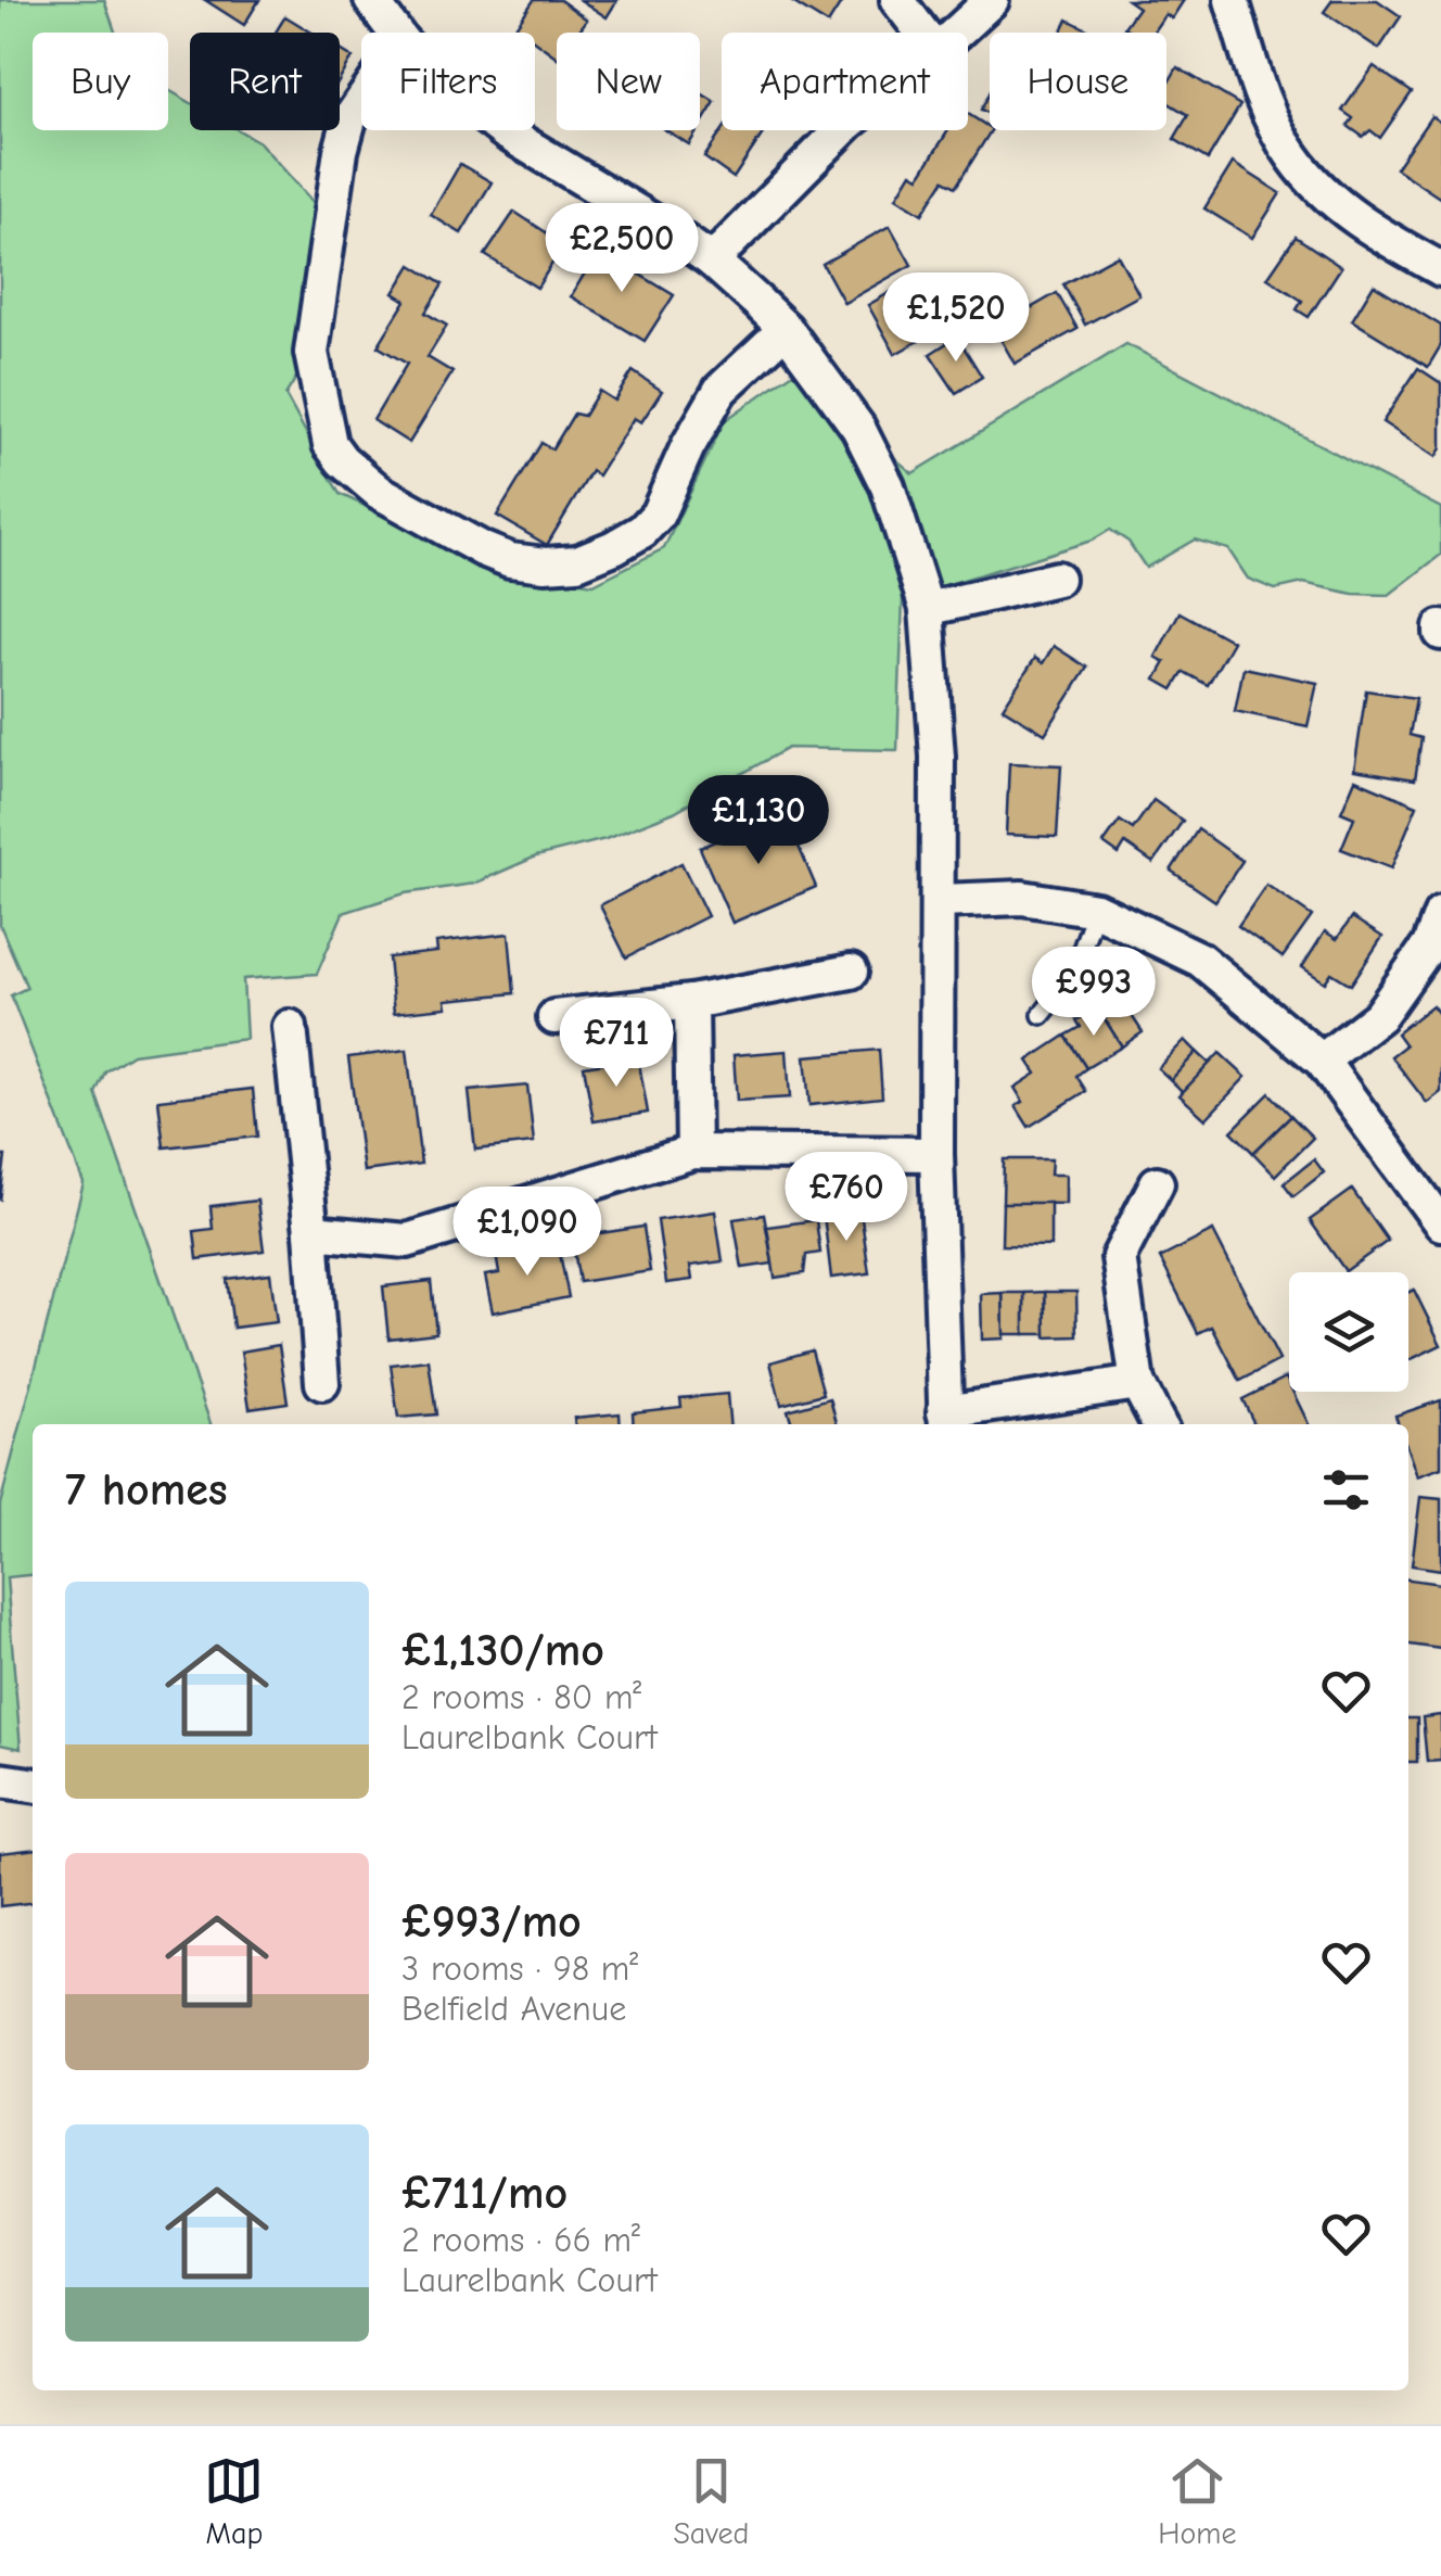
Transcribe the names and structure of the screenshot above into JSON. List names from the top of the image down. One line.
{"page":{"chip":["Buy","Rent","Filters","New","Apartment","House"],"price":["£2,500","£1,520","£1,130","£993","£711","£760","£1,090"],"heading":"7 homes","list":[{"name":"£1,130/mo","note":"2 rooms · 80 m² · Laurelbank Court"},{"name":"£993/mo","note":"3 rooms · 98 m² · Belfield Avenue"},{"name":"£711/mo","note":"2 rooms · 66 m² · Laurelbank Court"}],"tabs":["Map","Saved","Home"]}}
